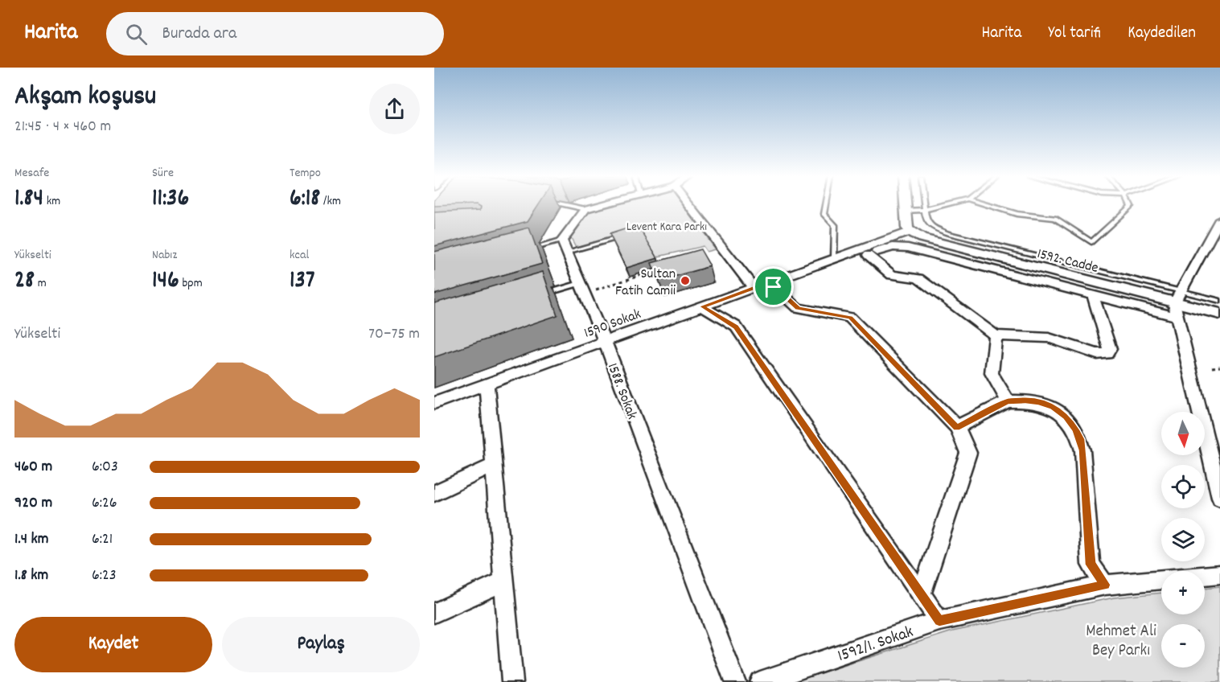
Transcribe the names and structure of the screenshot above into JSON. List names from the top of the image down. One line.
{"streets":{"street":["1592. Cadde","1590 Sokak","1588. Sokak","1592/1. Sokak"]},"crossings":[["1592. Cadde","1590 Sokak"],["1590 Sokak","1588. Sokak"]],"parks":["Levent Kara Parkı","Mehmet Ali Bey Parkı"],"places":["Sultan Fatih Camii"],"north":"bottom","page":{"header":"Harita","search":"Burada ara","nav":["Harita","Yol tarifi","Kaydedilen"],"heading":["Akşam koşusu","21:45 · 4 × 460 m"],"stats":[["Mesafe","1.84 km"],["Süre","11:36"],["Tempo","6:18 /km"],["Yükselti","28 m"],["Nabız","146 bpm"],["kcal","137"]],"chart":["Yükselti","70–75 m"],"map_buttons":["+","−"],"list":[{"name":"460 m","note":"6:03"},{"name":"920 m","note":"6:26"},{"name":"1.4 km","note":"6:21"},{"name":"1.8 km","note":"6:23"}],"buttons":["Kaydet","Paylaş"]}}
